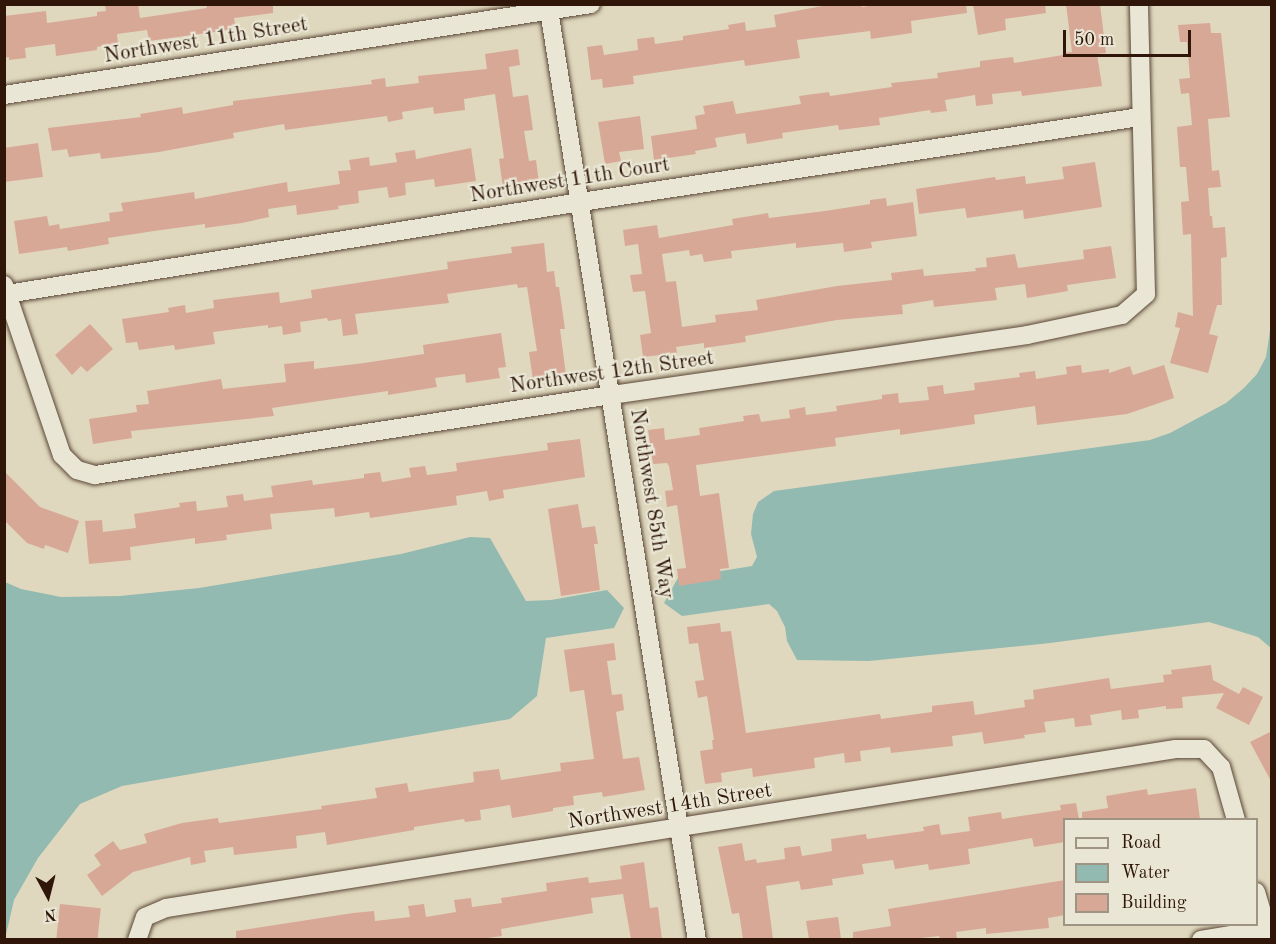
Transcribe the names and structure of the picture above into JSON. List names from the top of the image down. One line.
{"streets":{"street":["Northwest 11th Street","Northwest 11th Court","Northwest 12th Street","Northwest 85th Way","Northwest 14th Street"]},"crossings":[["Northwest 11th Street","Northwest 85th Way"],["Northwest 11th Court","Northwest 12th Street"],["Northwest 11th Court","Northwest 85th Way"],["Northwest 12th Street","Northwest 85th Way"],["Northwest 85th Way","Northwest 14th Street"]],"legend":["Road","Water","Building"],"scale_bar":"50 m","north":"bottom"}
